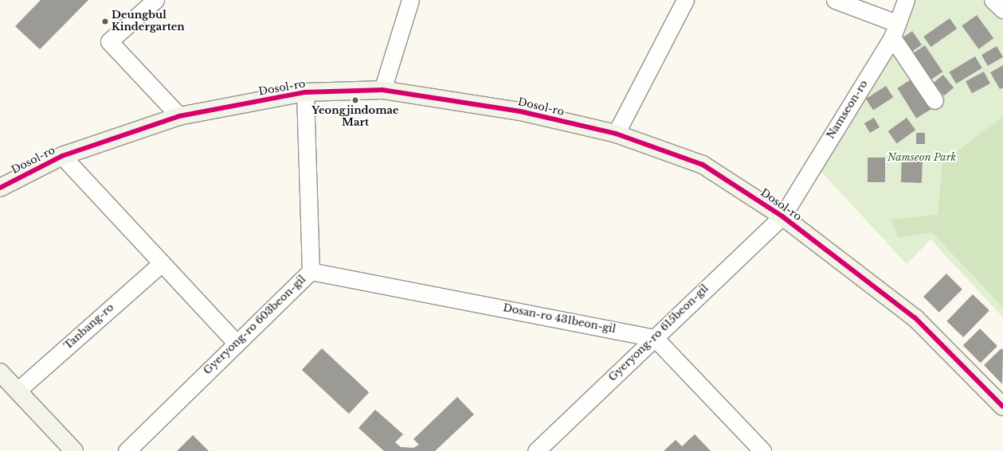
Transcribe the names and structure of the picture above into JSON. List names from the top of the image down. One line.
{"streets":{"street":["Dosol-ro","Namseon-ro","Dosan-ro 431beon-gil","Gyeryong-ro 603beon-gil","Tanbang-ro","Gyeryong-ro 615beon-gil"]},"crossings":[["Dosol-ro","Namseon-ro"],["Dosol-ro","Gyeryong-ro 603beon-gil"],["Dosol-ro","Tanbang-ro"],["Dosol-ro","Gyeryong-ro 615beon-gil"],["Namseon-ro","Gyeryong-ro 615beon-gil"],["Dosan-ro 431beon-gil","Gyeryong-ro 603beon-gil"],["Dosan-ro 431beon-gil","Gyeryong-ro 615beon-gil"]],"parks":["Namseon Park"],"places":["Deungbul Kindergarten","Yeongjindomae Mart"]}
